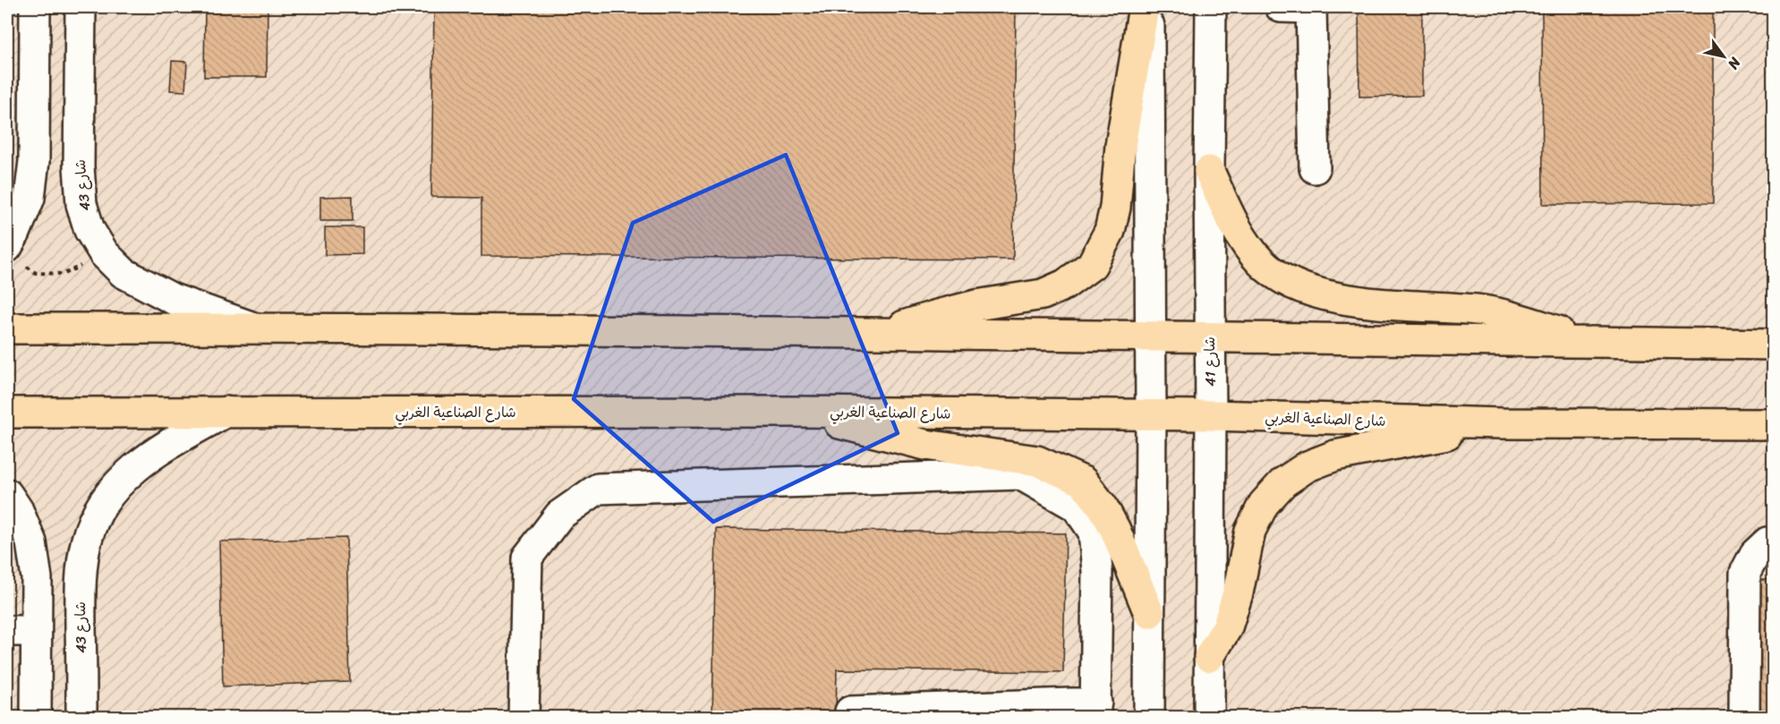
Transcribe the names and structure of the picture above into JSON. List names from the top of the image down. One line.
{"streets":{"main road":["شارع الصناعية الغربي"],"street":["شارع 43","شارع 41"]},"crossings":[["شارع 43","شارع الصناعية الغربي"],["شارع 41","شارع الصناعية الغربي"]],"north":"bottom right"}
